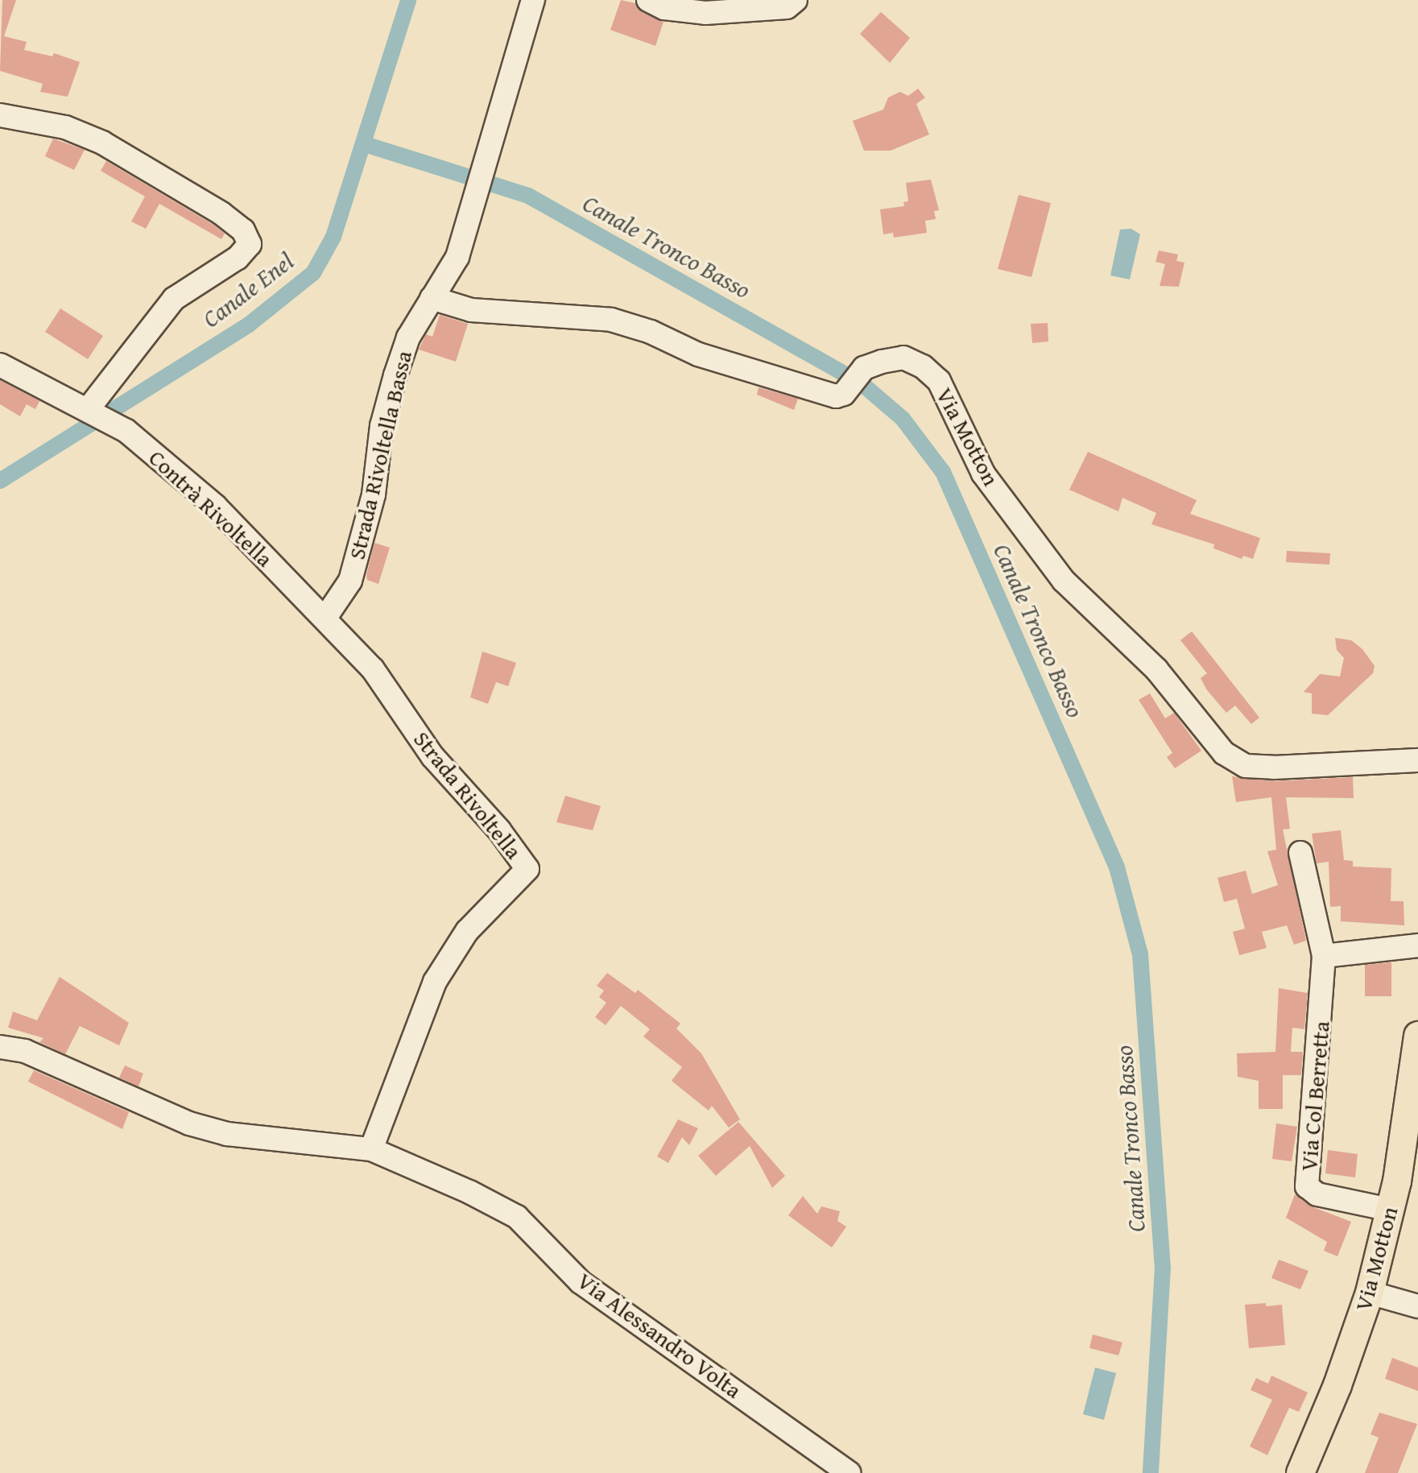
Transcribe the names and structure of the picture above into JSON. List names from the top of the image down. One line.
{"streets":{"main road":["Via Motton"],"street":["Strada Rivoltella Bassa","Contrà Rivoltella","Strada Rivoltella","Via Col Berretta","Via Alessandro Volta"]},"crossings":[["Via Motton","Strada Rivoltella Bassa"],["Via Motton","Via Col Berretta"],["Strada Rivoltella Bassa","Contrà Rivoltella"],["Strada Rivoltella Bassa","Strada Rivoltella"],["Contrà Rivoltella","Strada Rivoltella"],["Strada Rivoltella","Via Alessandro Volta"]],"water":["Canale Tronco Basso","Canale Enel"]}
